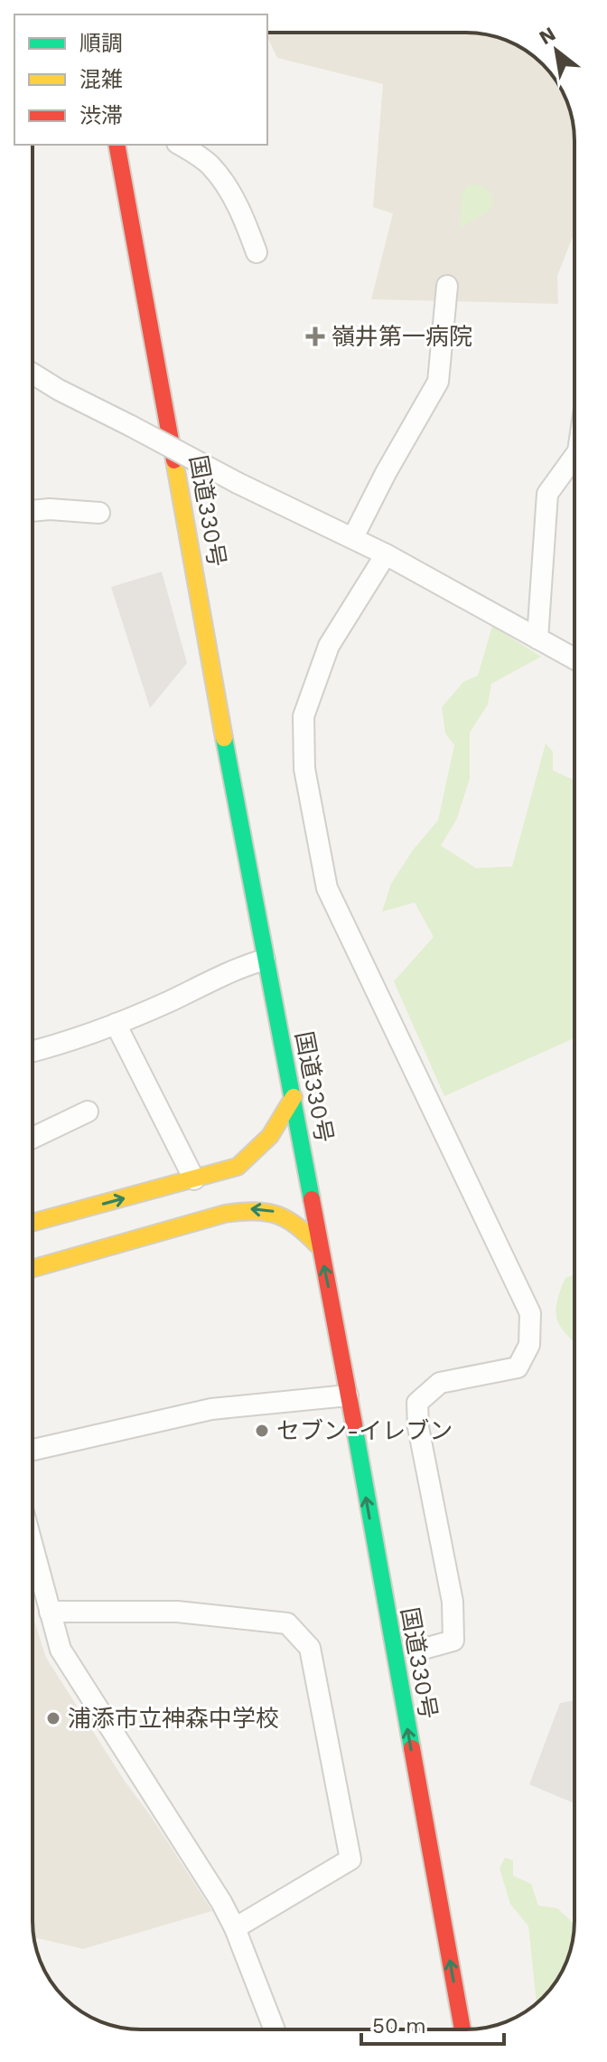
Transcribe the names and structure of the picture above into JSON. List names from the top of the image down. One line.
{"streets":{"main road":["国道330号"]},"one_way":["国道330号"],"places":{"health":["嶺井第一病院"],"other":["セブン-イレブン","浦添市立神森中学校"]},"legend":["順調","混雑","渋滞"],"scale_bar":"50 m","north":"top left"}
